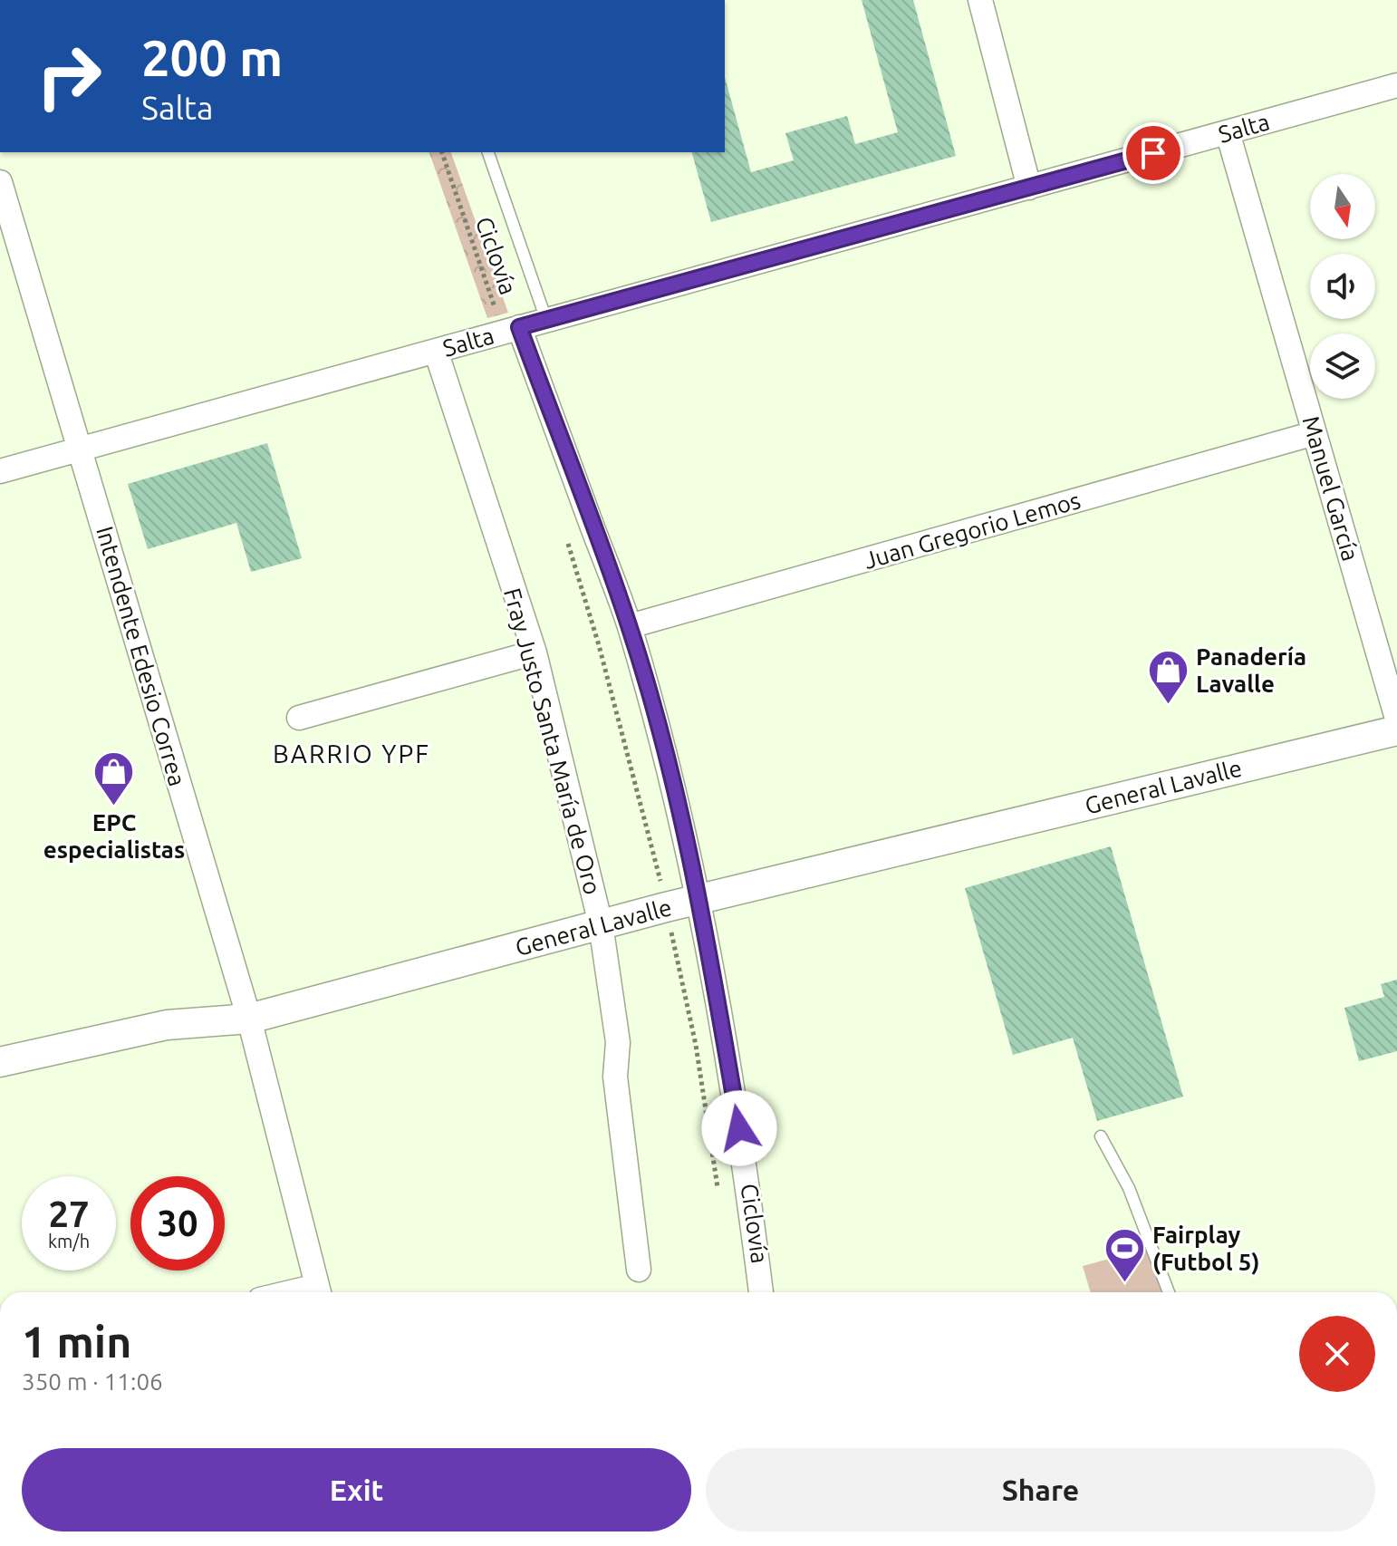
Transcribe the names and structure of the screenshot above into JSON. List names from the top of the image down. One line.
{"streets":{"street":["Salta","Manuel García","Juan Gregorio Lemos","Intendente Edesio Correa","Fray Justo Santa María de Oro","General Lavalle"],"path":["Ciclovía"]},"crossings":[["Salta","Ciclovía"],["Salta","Manuel García"],["Salta","Intendente Edesio Correa"],["Salta","Fray Justo Santa María de Oro"],["Manuel García","Juan Gregorio Lemos"],["Intendente Edesio Correa","General Lavalle"],["Fray Justo Santa María de Oro","General Lavalle"]],"districts":["BARRIO YPF"],"places":{"shop":["Panadería Lavalle","EPC especialistas"],"sports":["Fairplay (Futbol 5)"]},"north":"bottom","page":{"turn":["200 m","Salta"],"speed":"27 km/h","limit":"30","heading":["1 min","350 m · 11:06"],"buttons":["Exit","Share"]}}
